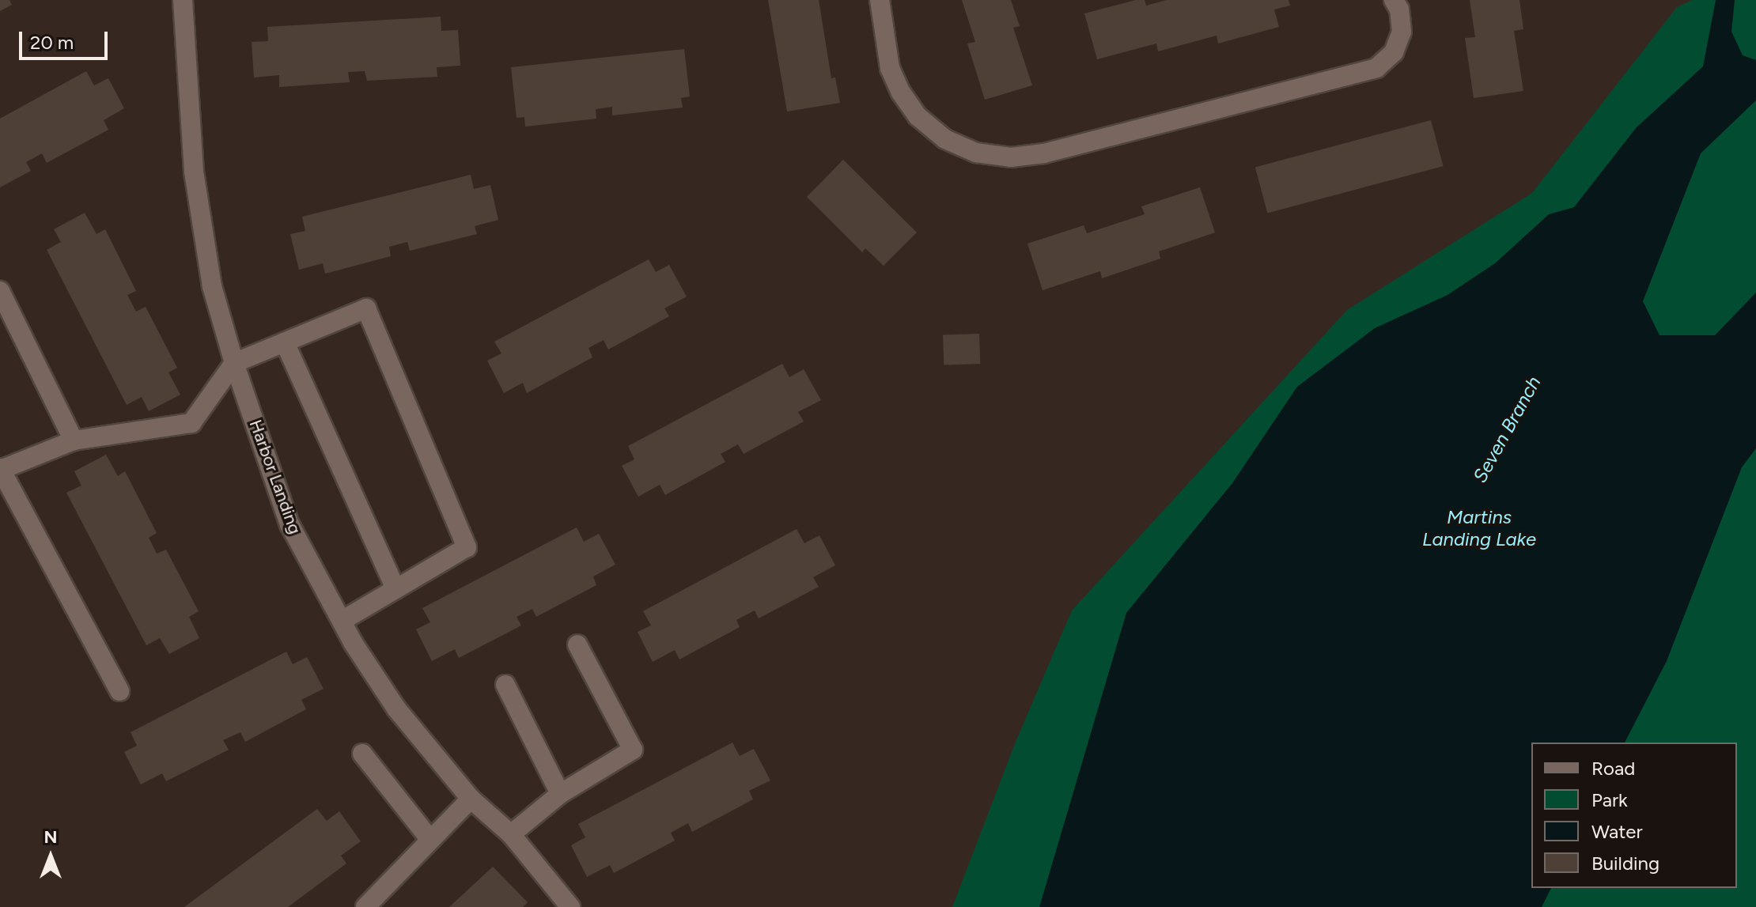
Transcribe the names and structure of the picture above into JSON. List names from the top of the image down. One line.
{"streets":{"street":["Harbor Landing"]},"water":["Seven Branch","Martins Landing Lake"],"legend":["Road","Park","Water","Building"],"scale_bar":"20 m","north":"top"}
